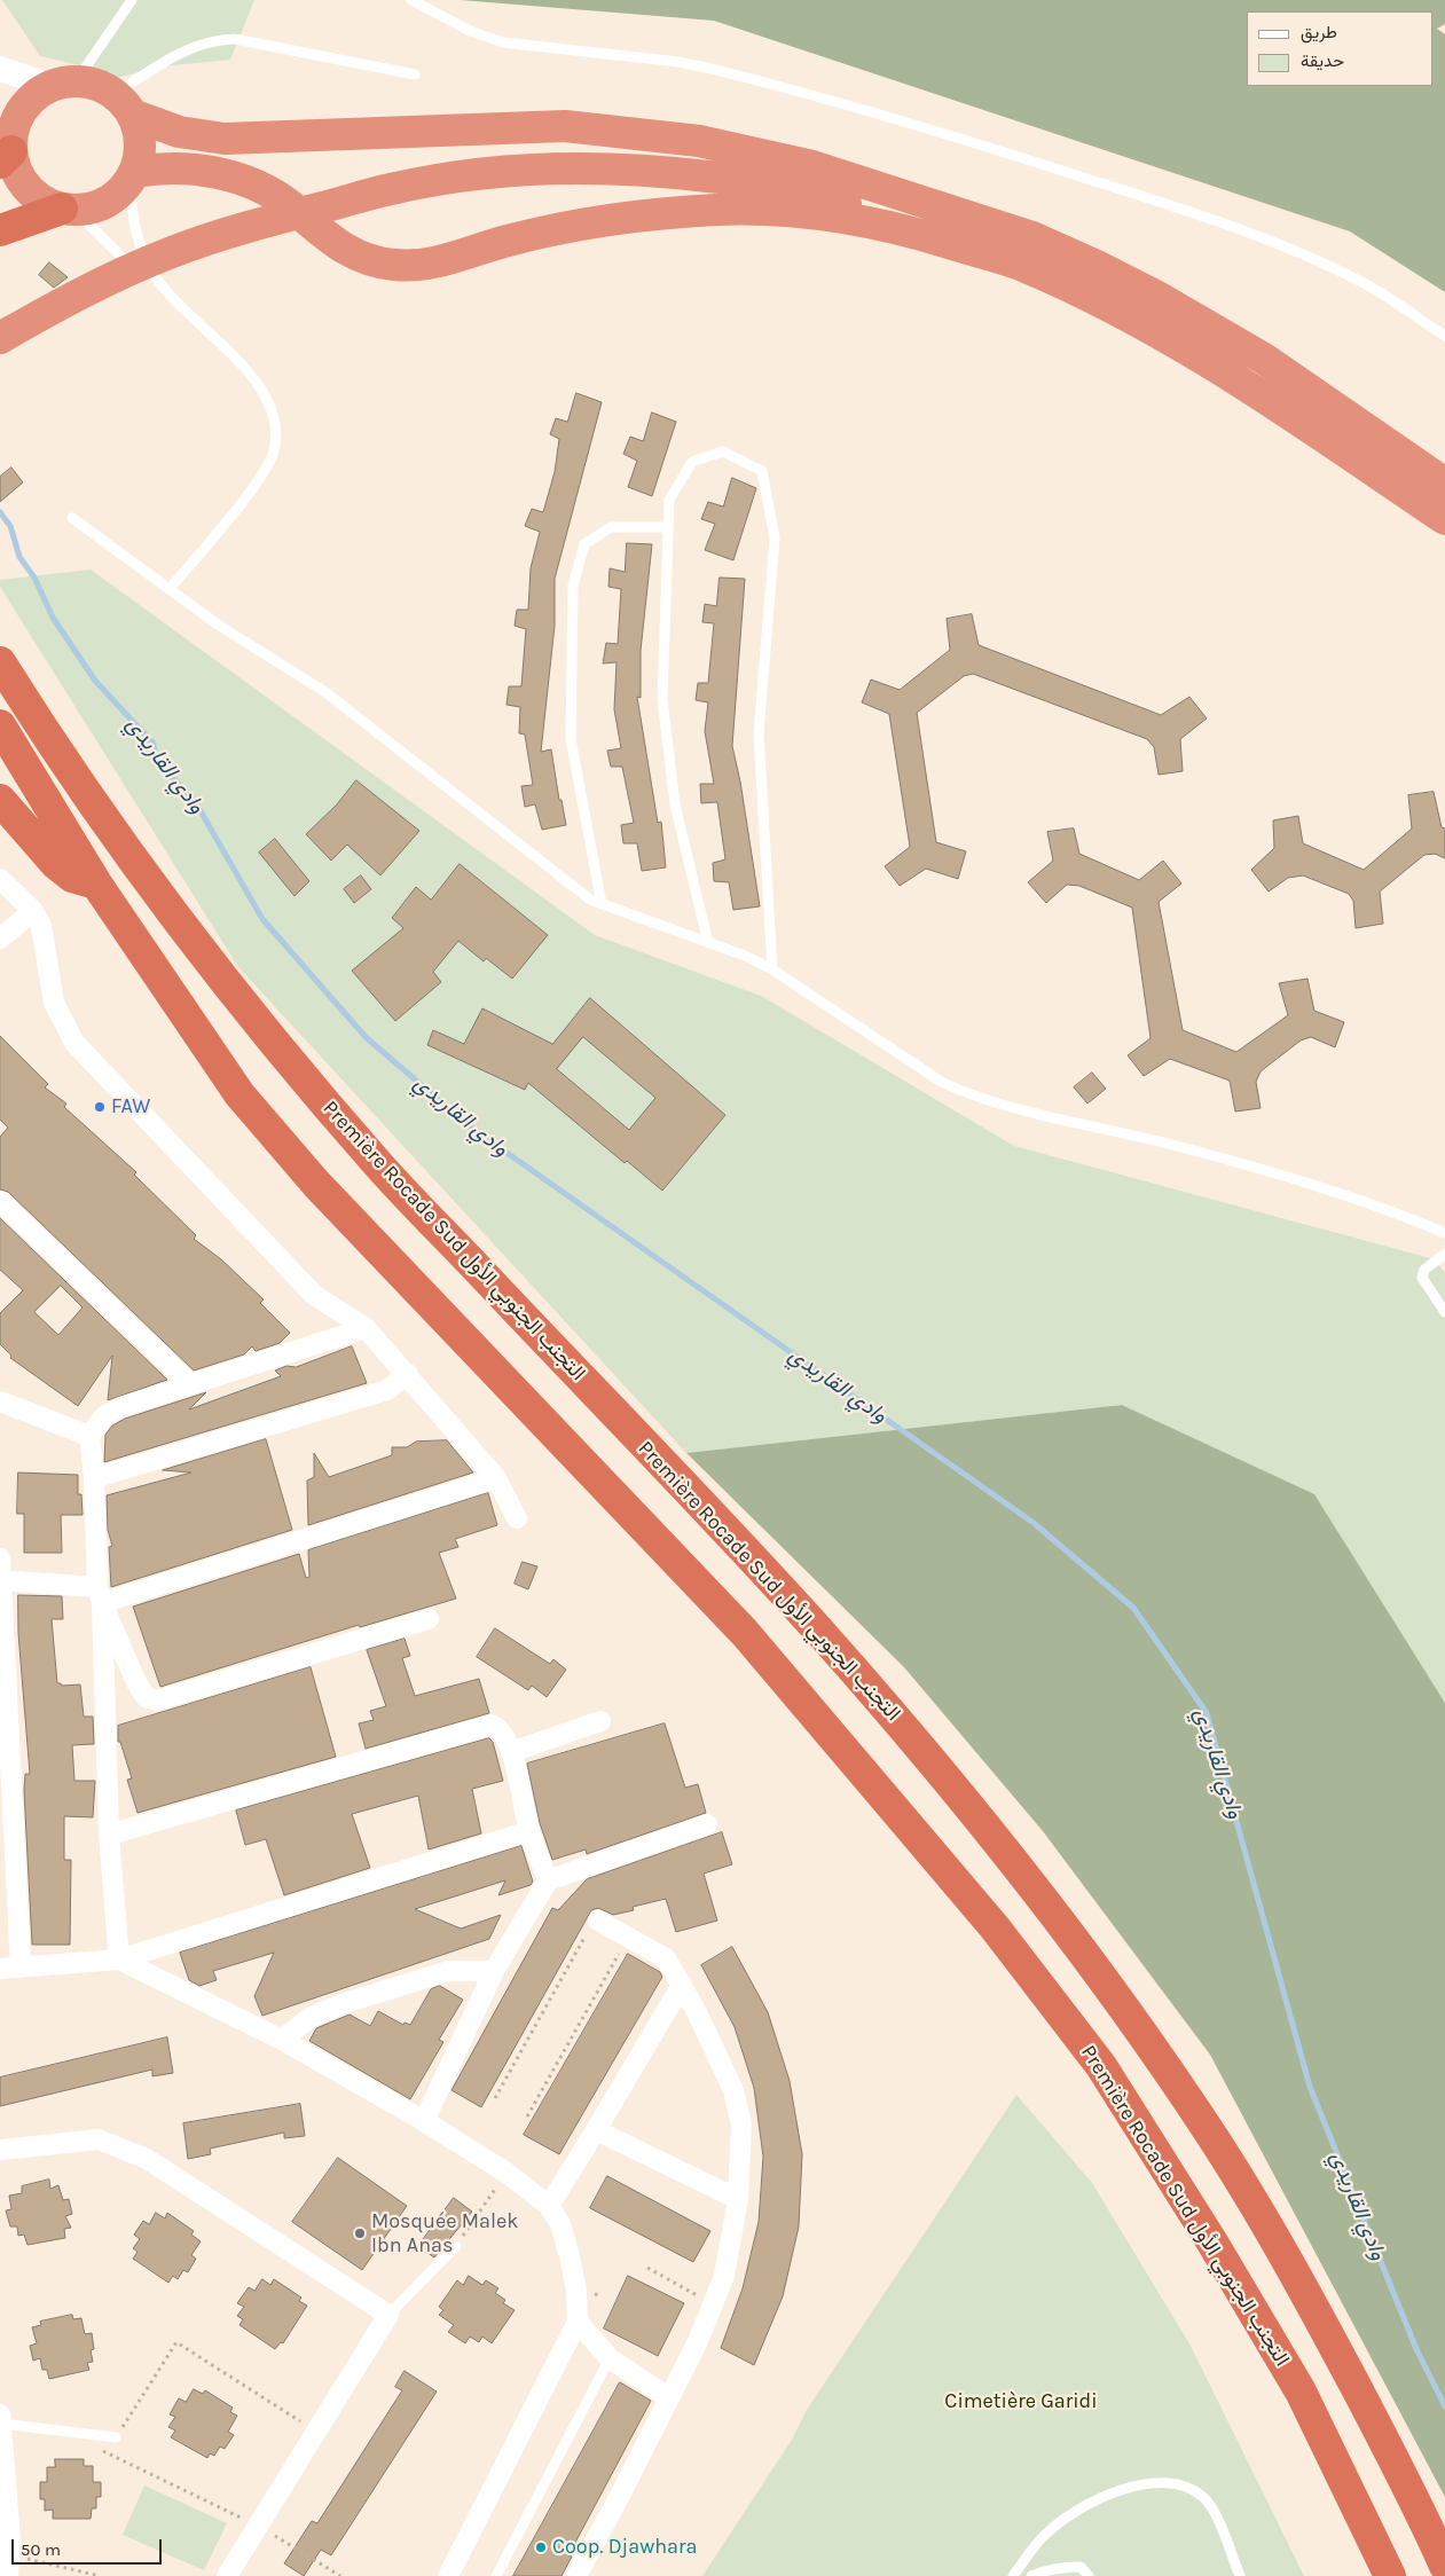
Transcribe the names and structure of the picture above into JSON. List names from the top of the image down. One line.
{"streets":{"highway":["Première Rocade Sud التجنب الجنوبي الأول"]},"water":["وادي القاريدي"],"parks":["Cimetière Garidi"],"places":["FAW","Mosquée Malek Ibn Anas","Coop. Djawhara"],"legend":["طريق","حديقة"],"scale_bar":"50 m"}
